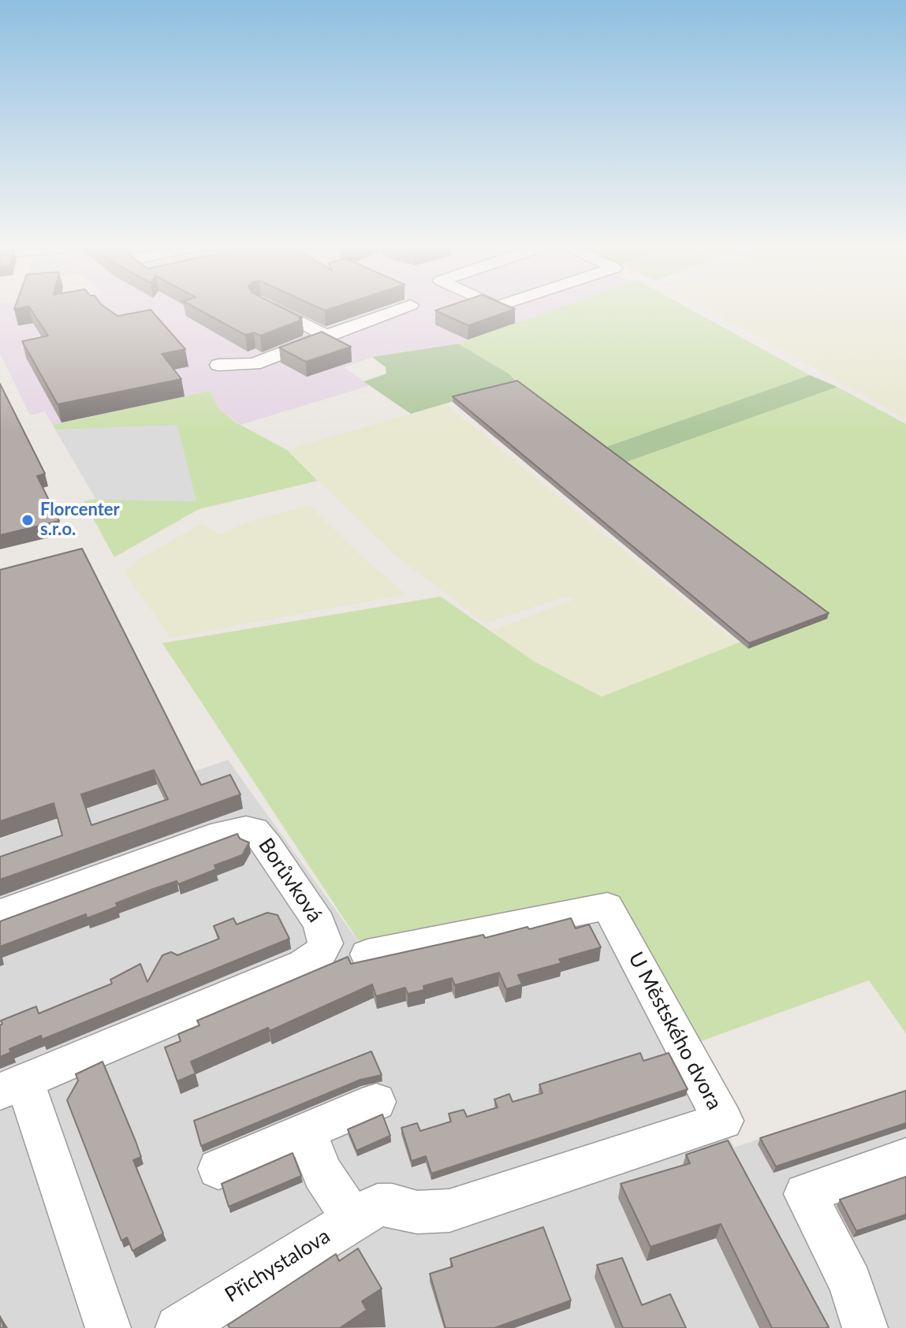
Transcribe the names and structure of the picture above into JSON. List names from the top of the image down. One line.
{"streets":{"street":["Borůvková","U Městského dvora","Přichystalova"]},"crossings":[["U Městského dvora","Přichystalova"]],"places":["Florcenter s.r.o."]}
